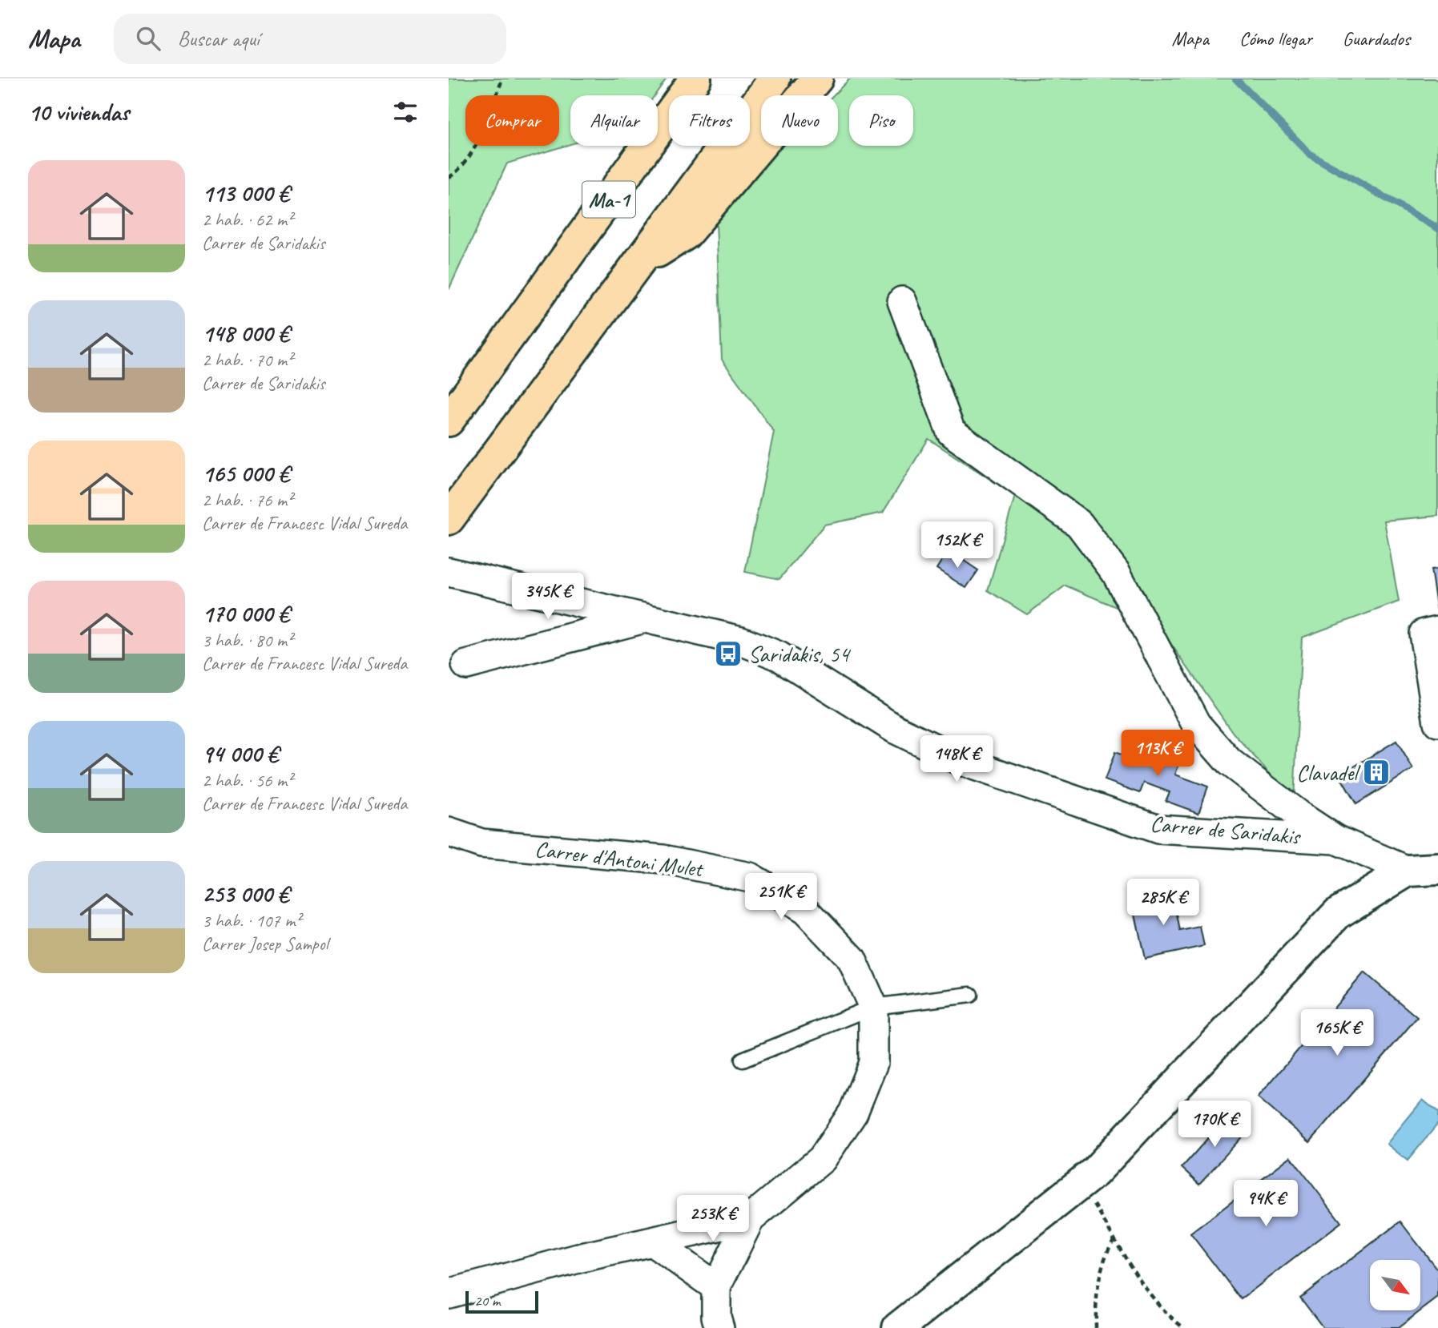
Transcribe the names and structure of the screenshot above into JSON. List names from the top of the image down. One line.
{"streets":{"highway":["Ma-1"],"street":["Carrer de Saridakis","Carrer d'Antoni Mulet"]},"places":{"bus stop":["Saridakis, 54"],"building":["Clavadel"]},"scale_bar":"20 m","north":"bottom right","page":{"header":"Mapa","search":"Buscar aquí","nav":["Mapa","Cómo llegar","Guardados"],"heading":"10 viviendas","chip":["Comprar","Alquilar","Filtros","Nuevo","Piso"],"list":[{"name":"113 000 €","note":"2 hab. · 62 m² · Carrer de Saridakis"},{"name":"148 000 €","note":"2 hab. · 70 m² · Carrer de Saridakis"},{"name":"165 000 €","note":"2 hab. · 76 m² · Carrer de Francesc Vidal Sureda"},{"name":"170 000 €","note":"3 hab. · 80 m² · Carrer de Francesc Vidal Sureda"},{"name":"94 000 €","note":"2 hab. · 56 m² · Carrer de Francesc Vidal Sureda"},{"name":"253 000 €","note":"3 hab. · 107 m² · Carrer Josep Sampol"}],"price":["152K €","345K €","113K €","148K €","251K €","285K €","165K €","170K €","94K €","253K €"],"scale":"20 m"}}
